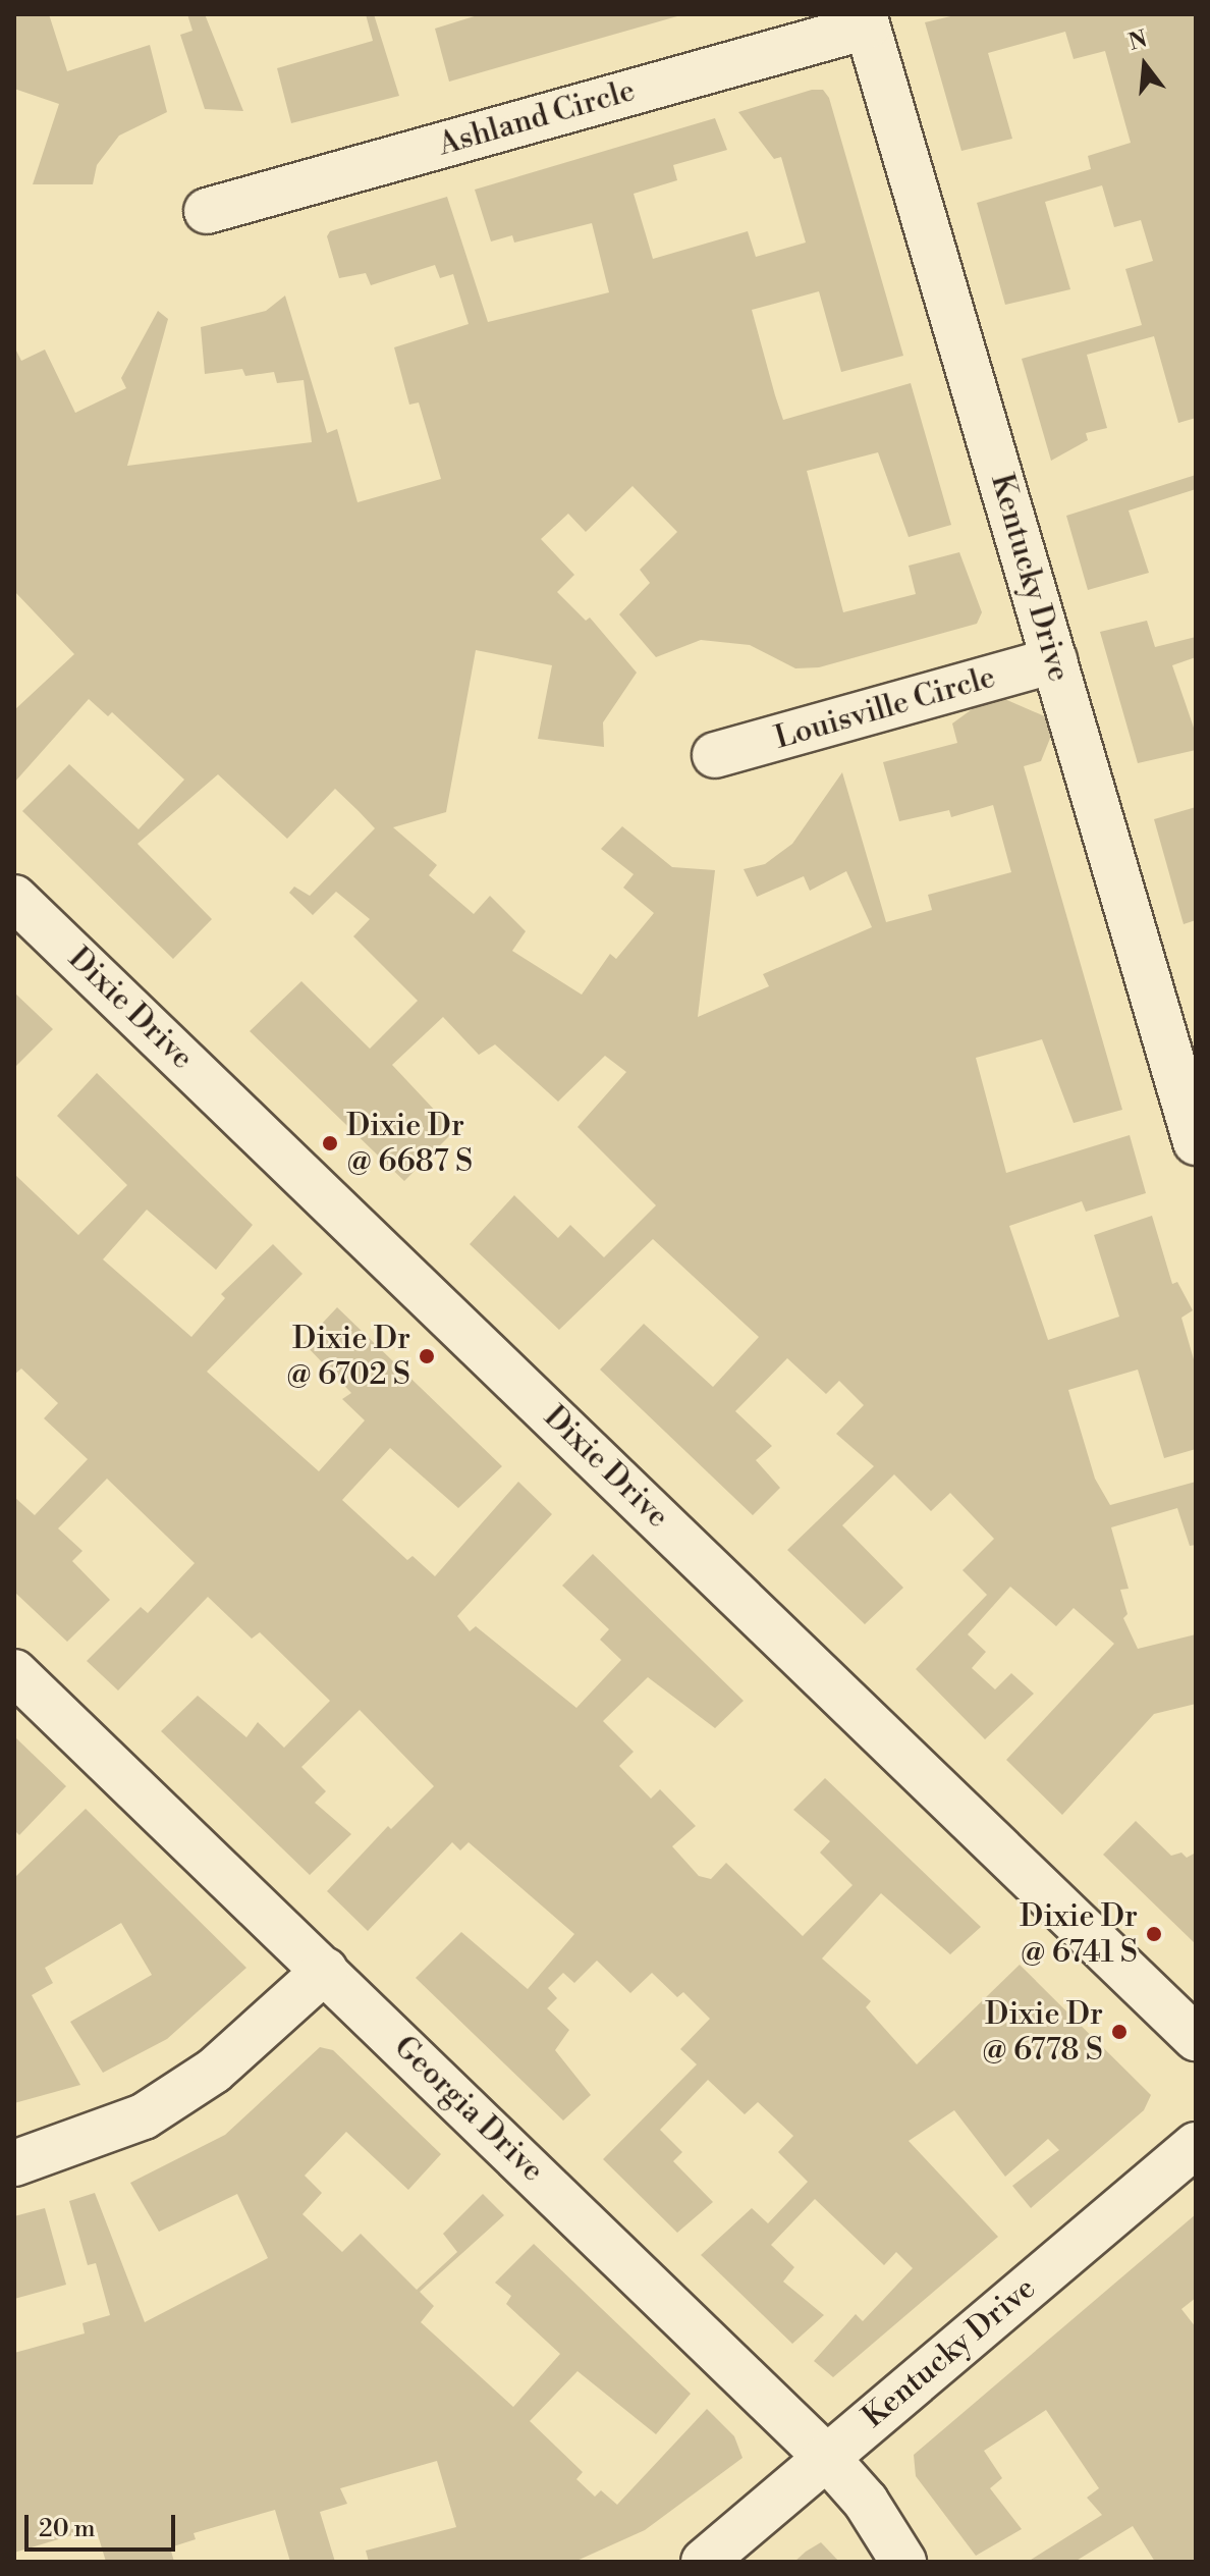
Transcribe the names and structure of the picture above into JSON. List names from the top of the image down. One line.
{"streets":{"street":["Ashland Circle","Kentucky Drive","Louisville Circle","Dixie Drive","Georgia Drive"]},"crossings":[["Ashland Circle","Kentucky Drive"],["Kentucky Drive","Louisville Circle"],["Kentucky Drive","Georgia Drive"]],"places":["Dixie Dr @ 6687 S","Dixie Dr @ 6702 S","Dixie Dr @ 6741 S","Dixie Dr @ 6778 S"],"scale_bar":"20 m","north":"top"}
